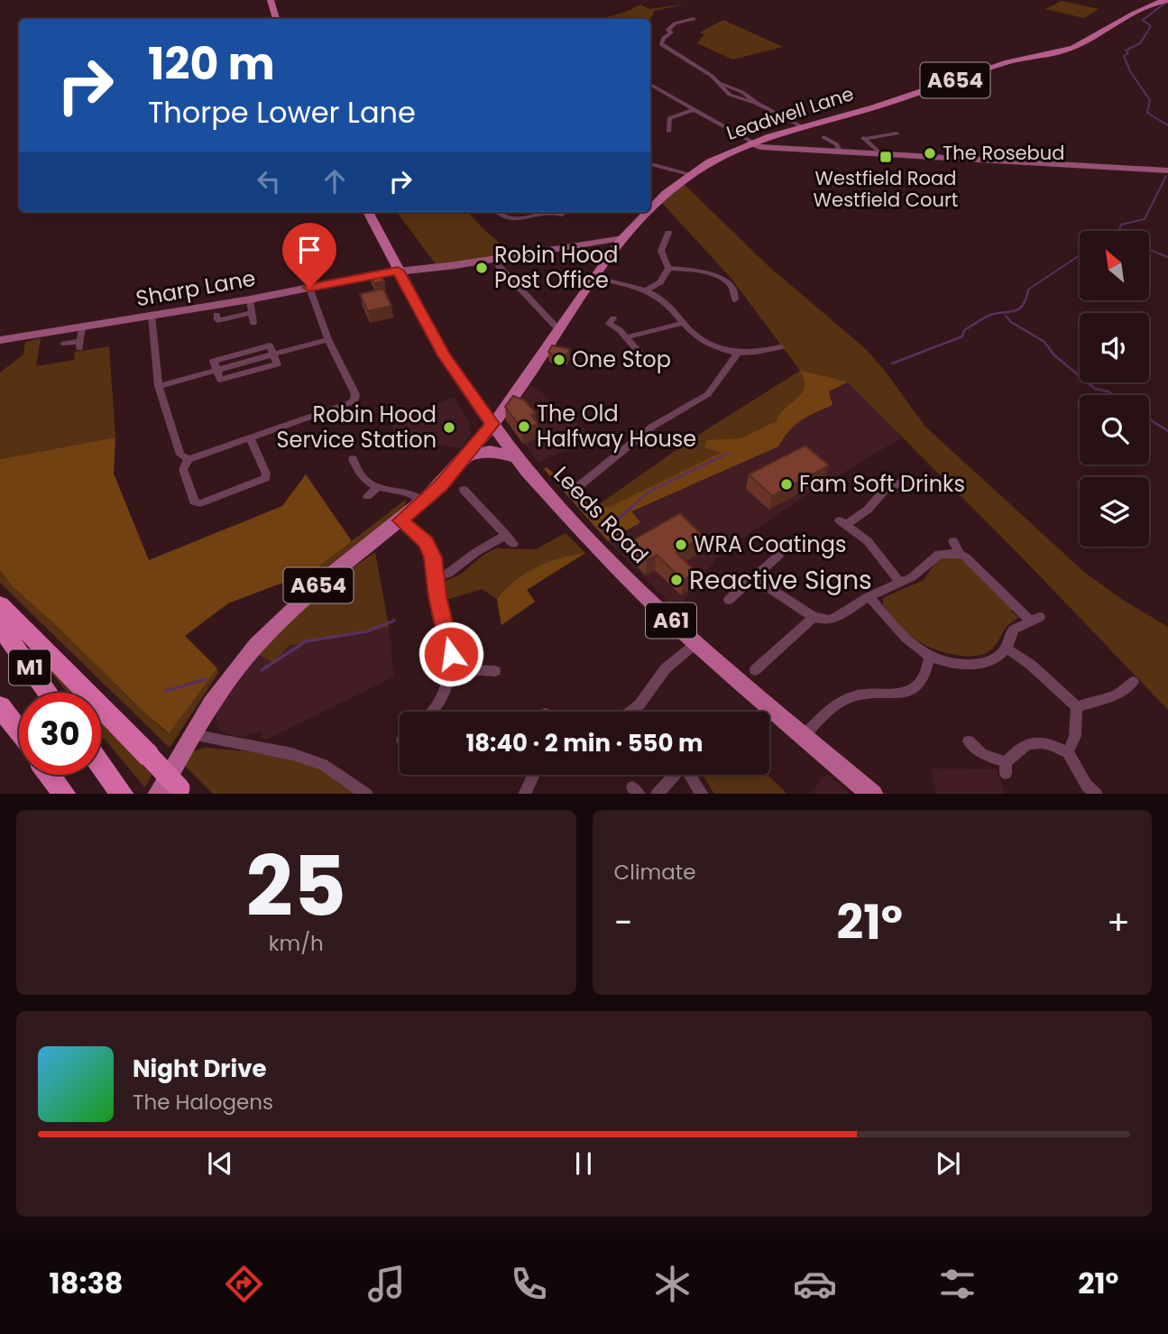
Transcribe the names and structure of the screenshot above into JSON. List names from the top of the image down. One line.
{"streets":{"highway":["M1"],"main road":["A654","Leadwell Lane","Leeds Road","A61"],"street":["Sharp Lane"]},"crossings":[["A654","Leadwell Lane"],["A654","Leeds Road"],["Leadwell Lane","Sharp Lane"],["Leadwell Lane","Leeds Road"],["Sharp Lane","Leeds Road"]],"places":{"other":["The Rosebud","Robin Hood Post Office","One Stop","The Old Halfway House","Robin Hood Service Station","Fam Soft Drinks","WRA Coatings","Reactive Signs"],"transit":["Westfield Road Westfield Court"]},"north":"top left","page":{"turn":["120 m","Thorpe Lower Lane"],"limit":"30","trip":"18:40 · 2 min · 550 m","tile":[["25","km/h"],"Climate"],"heat":["−","21°","+"],"song":["Night Drive","The Halogens"],"tabs":["18:38","21°"]}}
